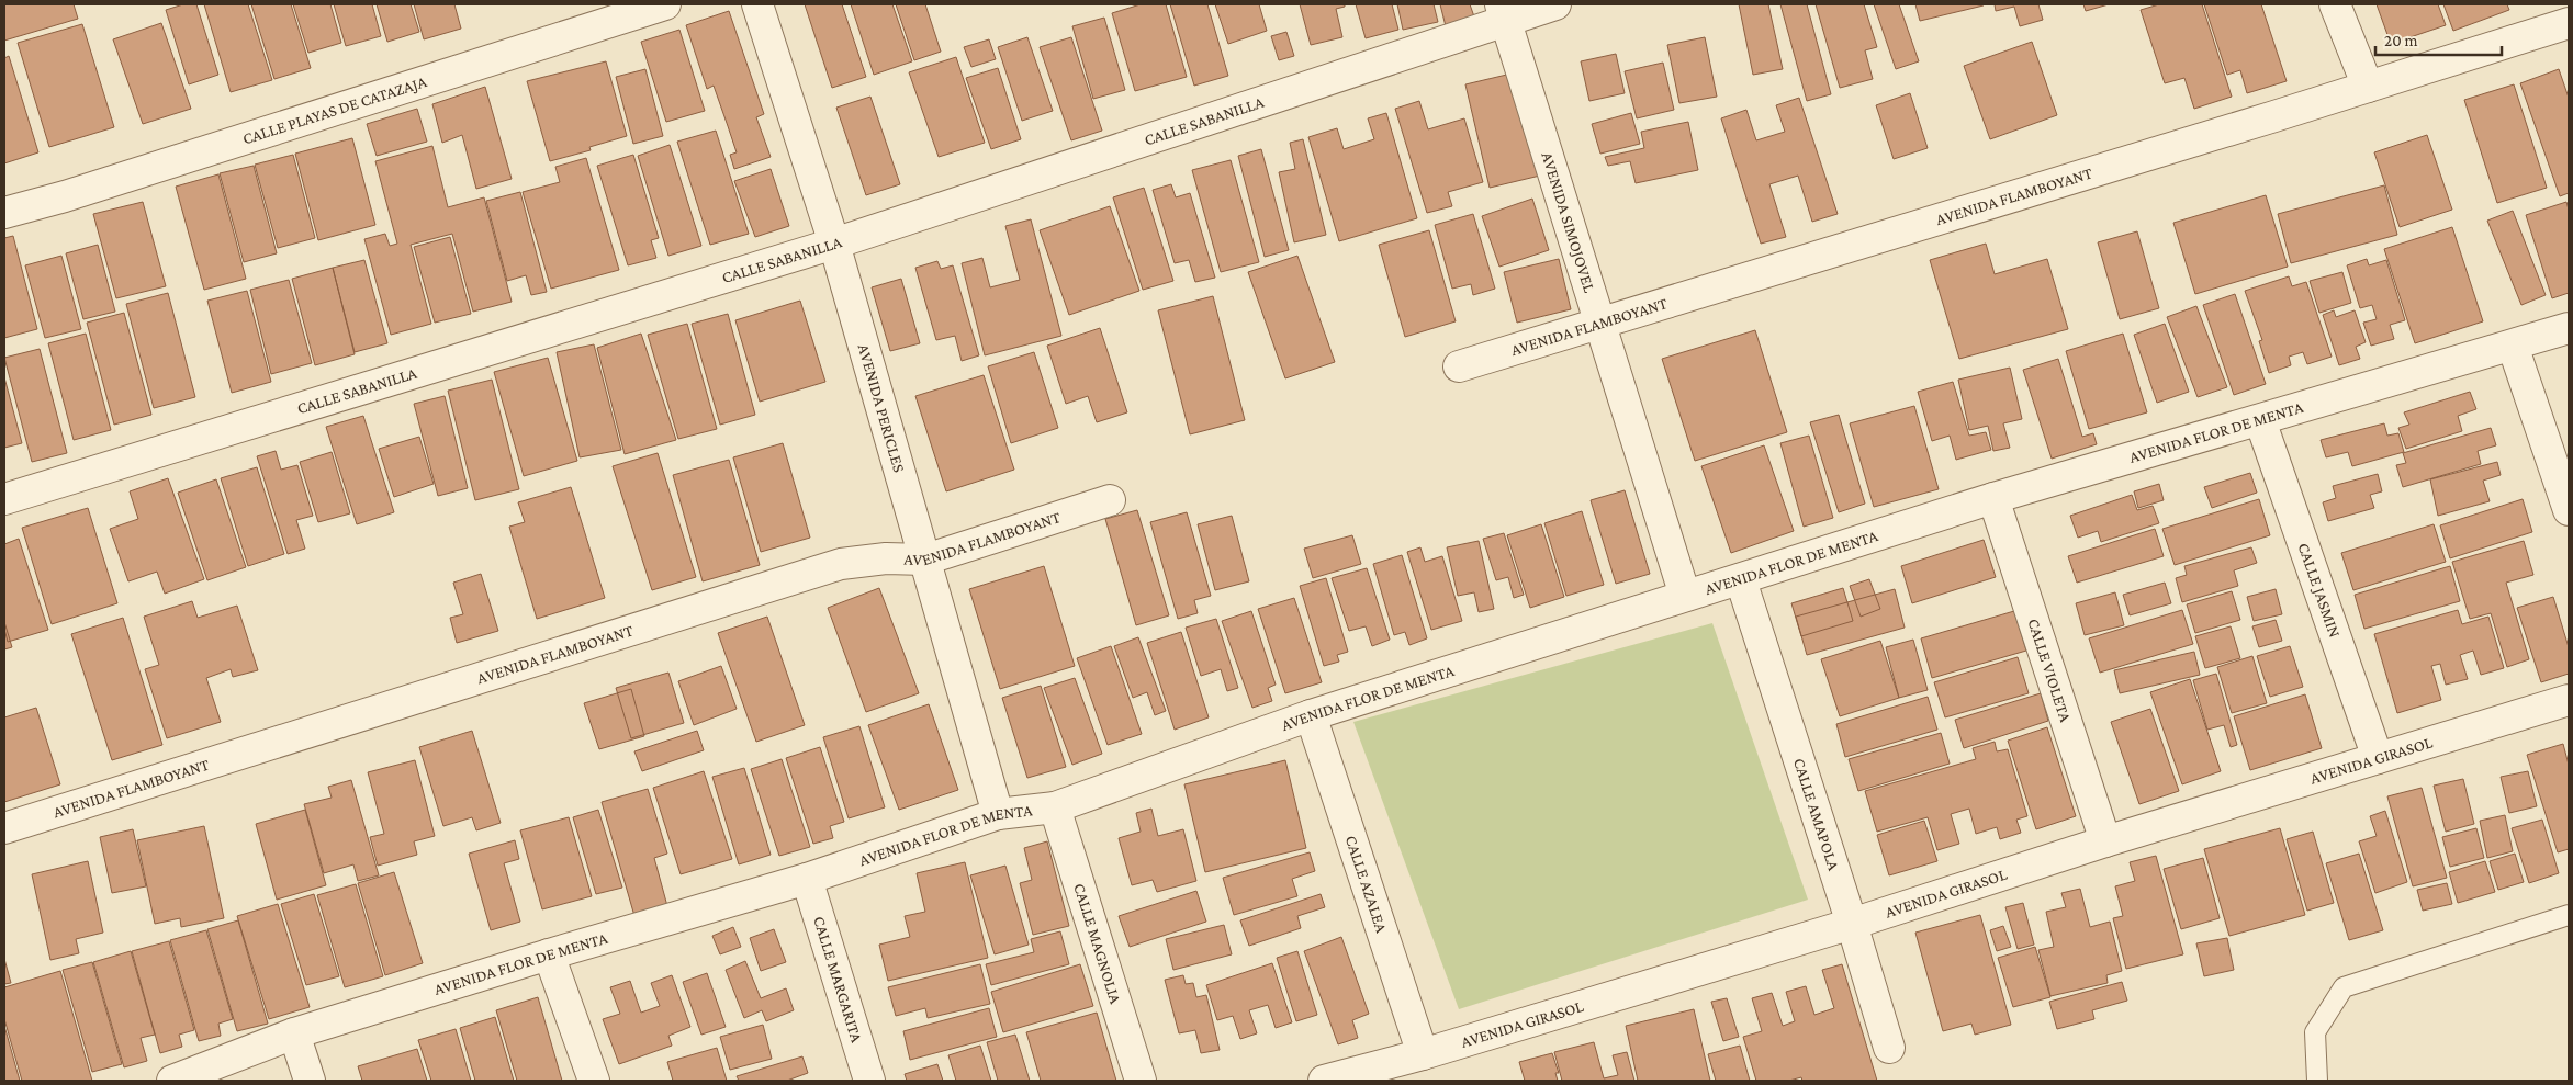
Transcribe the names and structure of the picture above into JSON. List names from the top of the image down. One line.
{"streets":{"street":["CALLE PLAYAS DE CATAZAJA","CALLE SABANILLA","AVENIDA FLAMBOYANT","AVENIDA SIMOJOVEL","AVENIDA PERICLES","AVENIDA FLOR DE MENTA","CALLE JASMIN","CALLE VIOLETA","AVENIDA GIRASOL","CALLE AMAPOLA","CALLE AZALEA","CALLE MAGNOLIA","CALLE MARGARITA"]},"crossings":[["CALLE SABANILLA","AVENIDA SIMOJOVEL"],["CALLE SABANILLA","AVENIDA PERICLES"],["AVENIDA FLAMBOYANT","AVENIDA SIMOJOVEL"],["AVENIDA FLAMBOYANT","AVENIDA PERICLES"],["AVENIDA SIMOJOVEL","AVENIDA FLOR DE MENTA"],["AVENIDA PERICLES","AVENIDA FLOR DE MENTA"],["AVENIDA FLOR DE MENTA","CALLE JASMIN"],["AVENIDA FLOR DE MENTA","CALLE VIOLETA"],["AVENIDA FLOR DE MENTA","CALLE AMAPOLA"],["AVENIDA FLOR DE MENTA","CALLE AZALEA"],["AVENIDA FLOR DE MENTA","CALLE MAGNOLIA"],["AVENIDA FLOR DE MENTA","CALLE MARGARITA"],["CALLE JASMIN","AVENIDA GIRASOL"],["CALLE VIOLETA","AVENIDA GIRASOL"],["AVENIDA GIRASOL","CALLE AMAPOLA"],["AVENIDA GIRASOL","CALLE AZALEA"]],"scale_bar":"20 m"}
